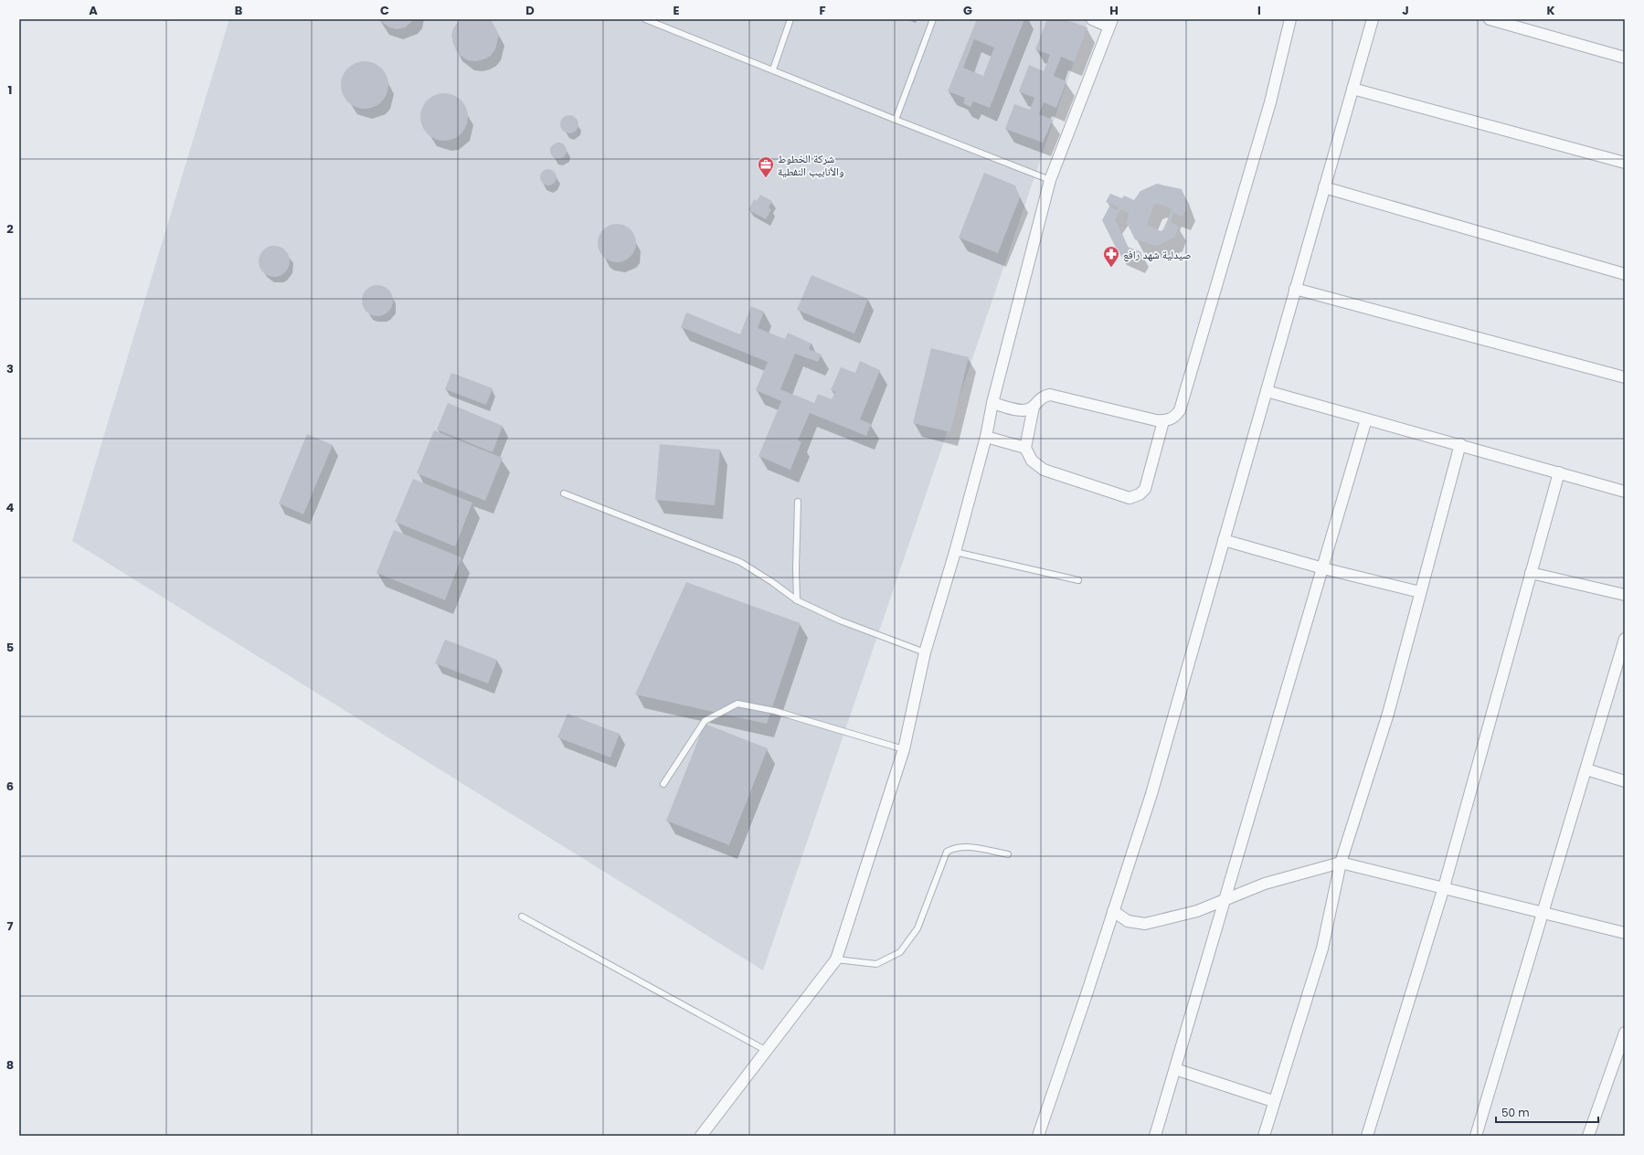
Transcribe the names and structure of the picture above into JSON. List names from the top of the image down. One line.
{"places":{"office":["شركة الخطوط والأنابيب النفطية"],"pharmacy":["صيدلية شهد رافع"]},"scale_bar":"50 m","grid":{"columns":["A","B","C","D","E","F","G","H","I","J","K"],"rows":["1","2","3","4","5","6","7","8"]}}
